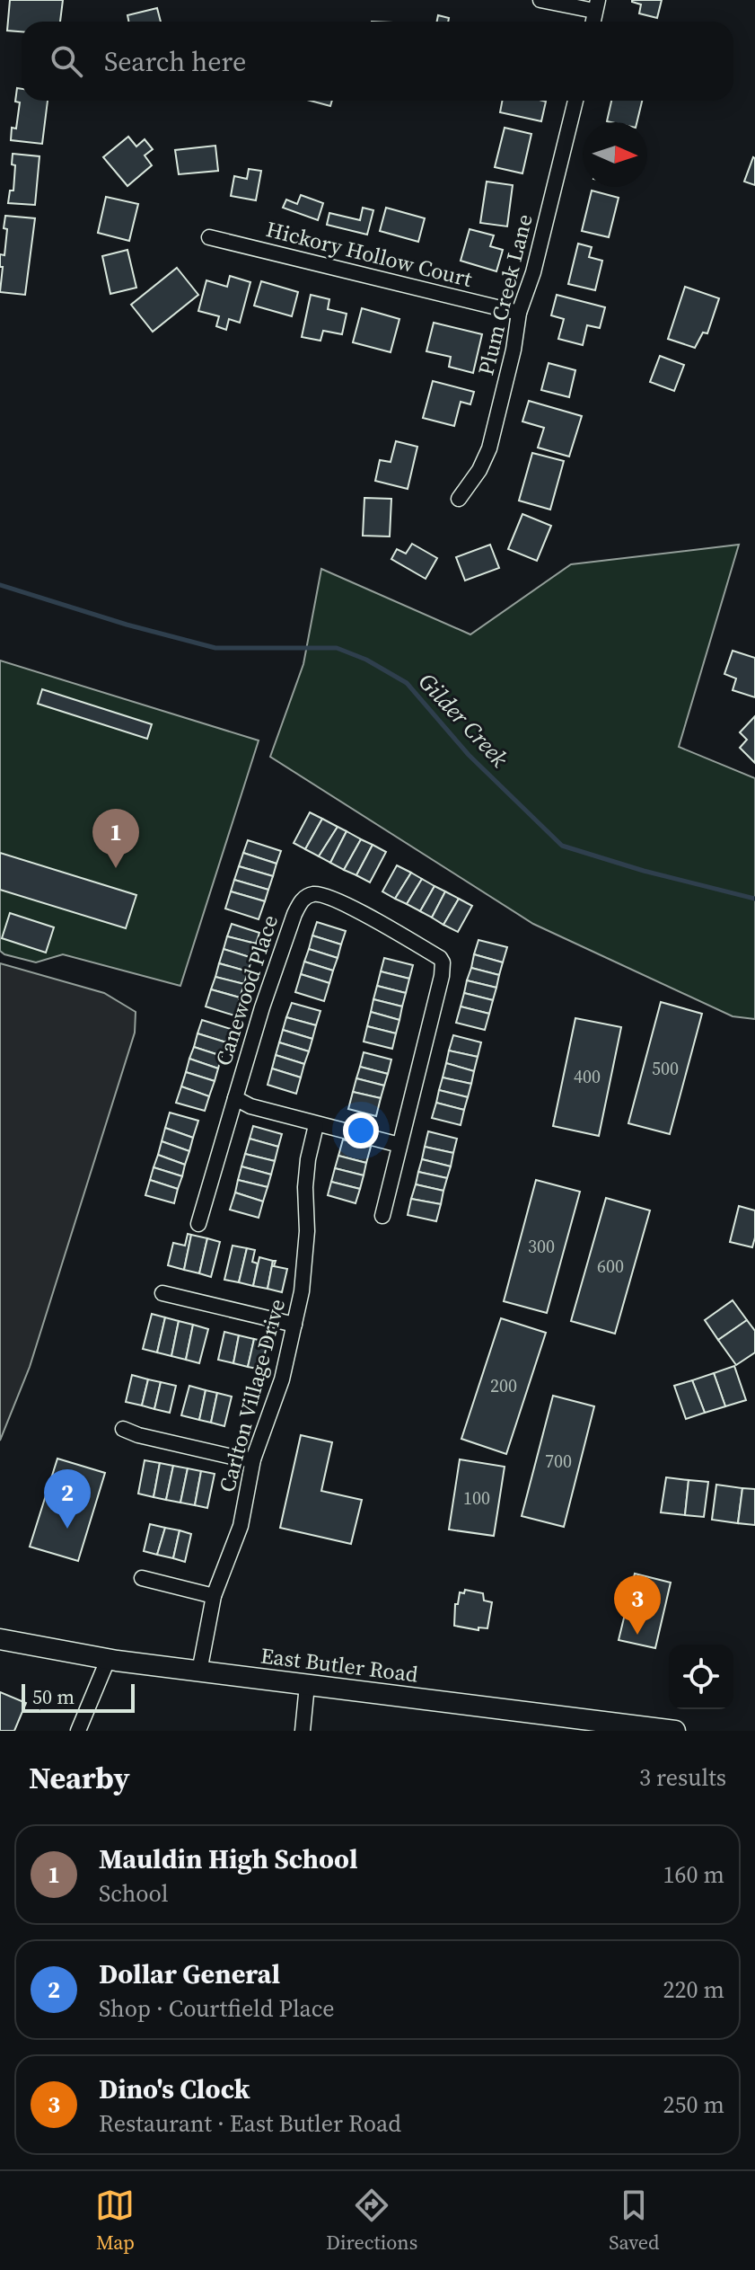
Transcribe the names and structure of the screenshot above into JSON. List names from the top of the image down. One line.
{"streets":{"main road":["East Butler Road"],"street":["Hickory Hollow Court","Plum Creek Lane","Canewood Place","Carlton Village Drive"]},"crossings":[["Hickory Hollow Court","Plum Creek Lane"],["Canewood Place","Carlton Village Drive"],["Carlton Village Drive","East Butler Road"]],"water":["Gilder Creek"],"house_numbers":["500","400","300","600","200","700","100"],"scale_bar":"50 m","north":"right","page":{"search":"Search here","pins":["1","2","3"],"scale":"50 m","heading":["Nearby","3 results"],"list":[{"mark":"1","name":"Mauldin High School","note":"School","value":"160 m"},{"mark":"2","name":"Dollar General","note":"Shop · Courtfield Place","value":"220 m"},{"mark":"3","name":"Dino's Clock","note":"Restaurant · East Butler Road","value":"250 m"}],"nav":["Map","Directions","Saved"]}}
